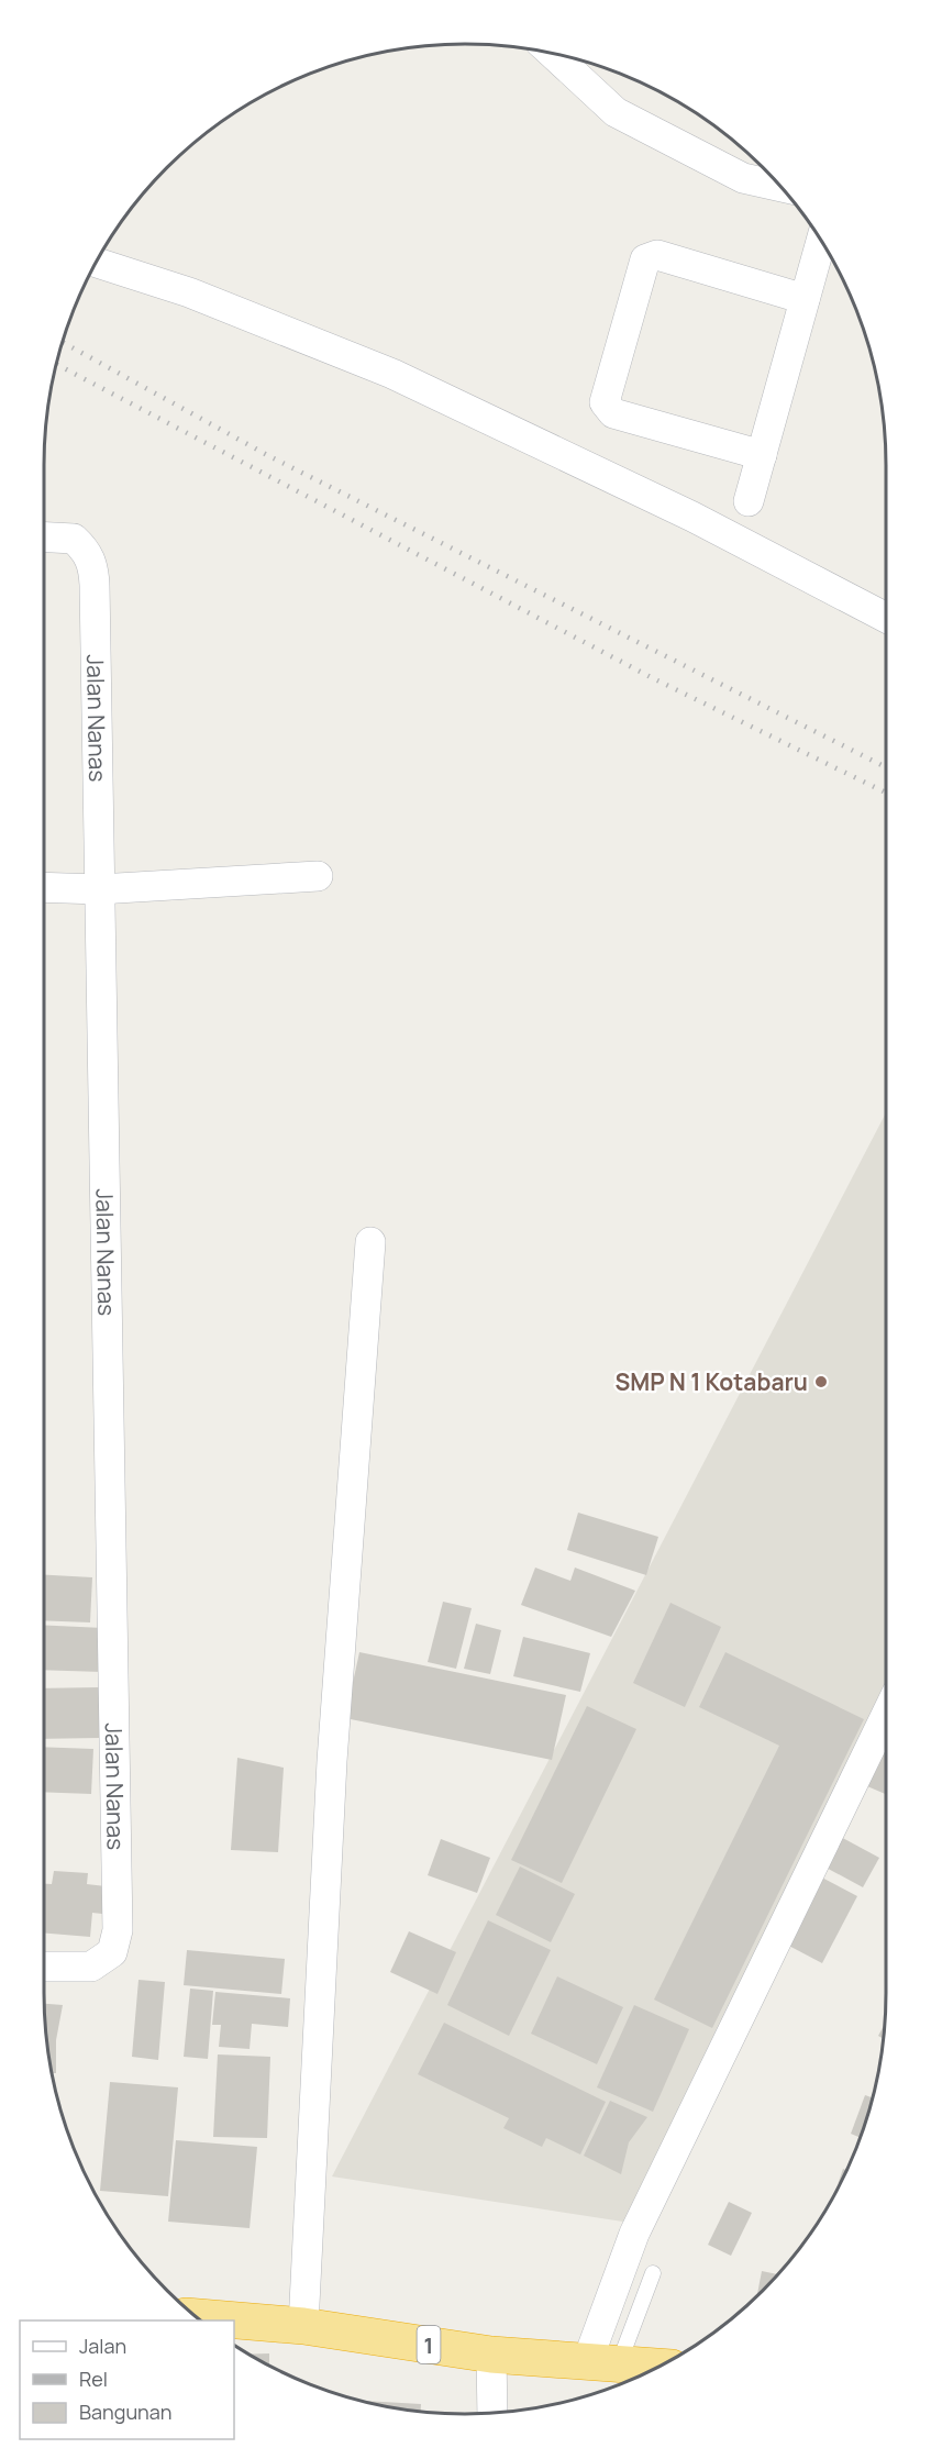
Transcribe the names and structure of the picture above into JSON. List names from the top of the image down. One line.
{"streets":{"highway":["1"],"street":["Jalan Nanas"]},"places":["SMP N 1 Kotabaru"],"legend":["Jalan","Rel","Bangunan"]}
